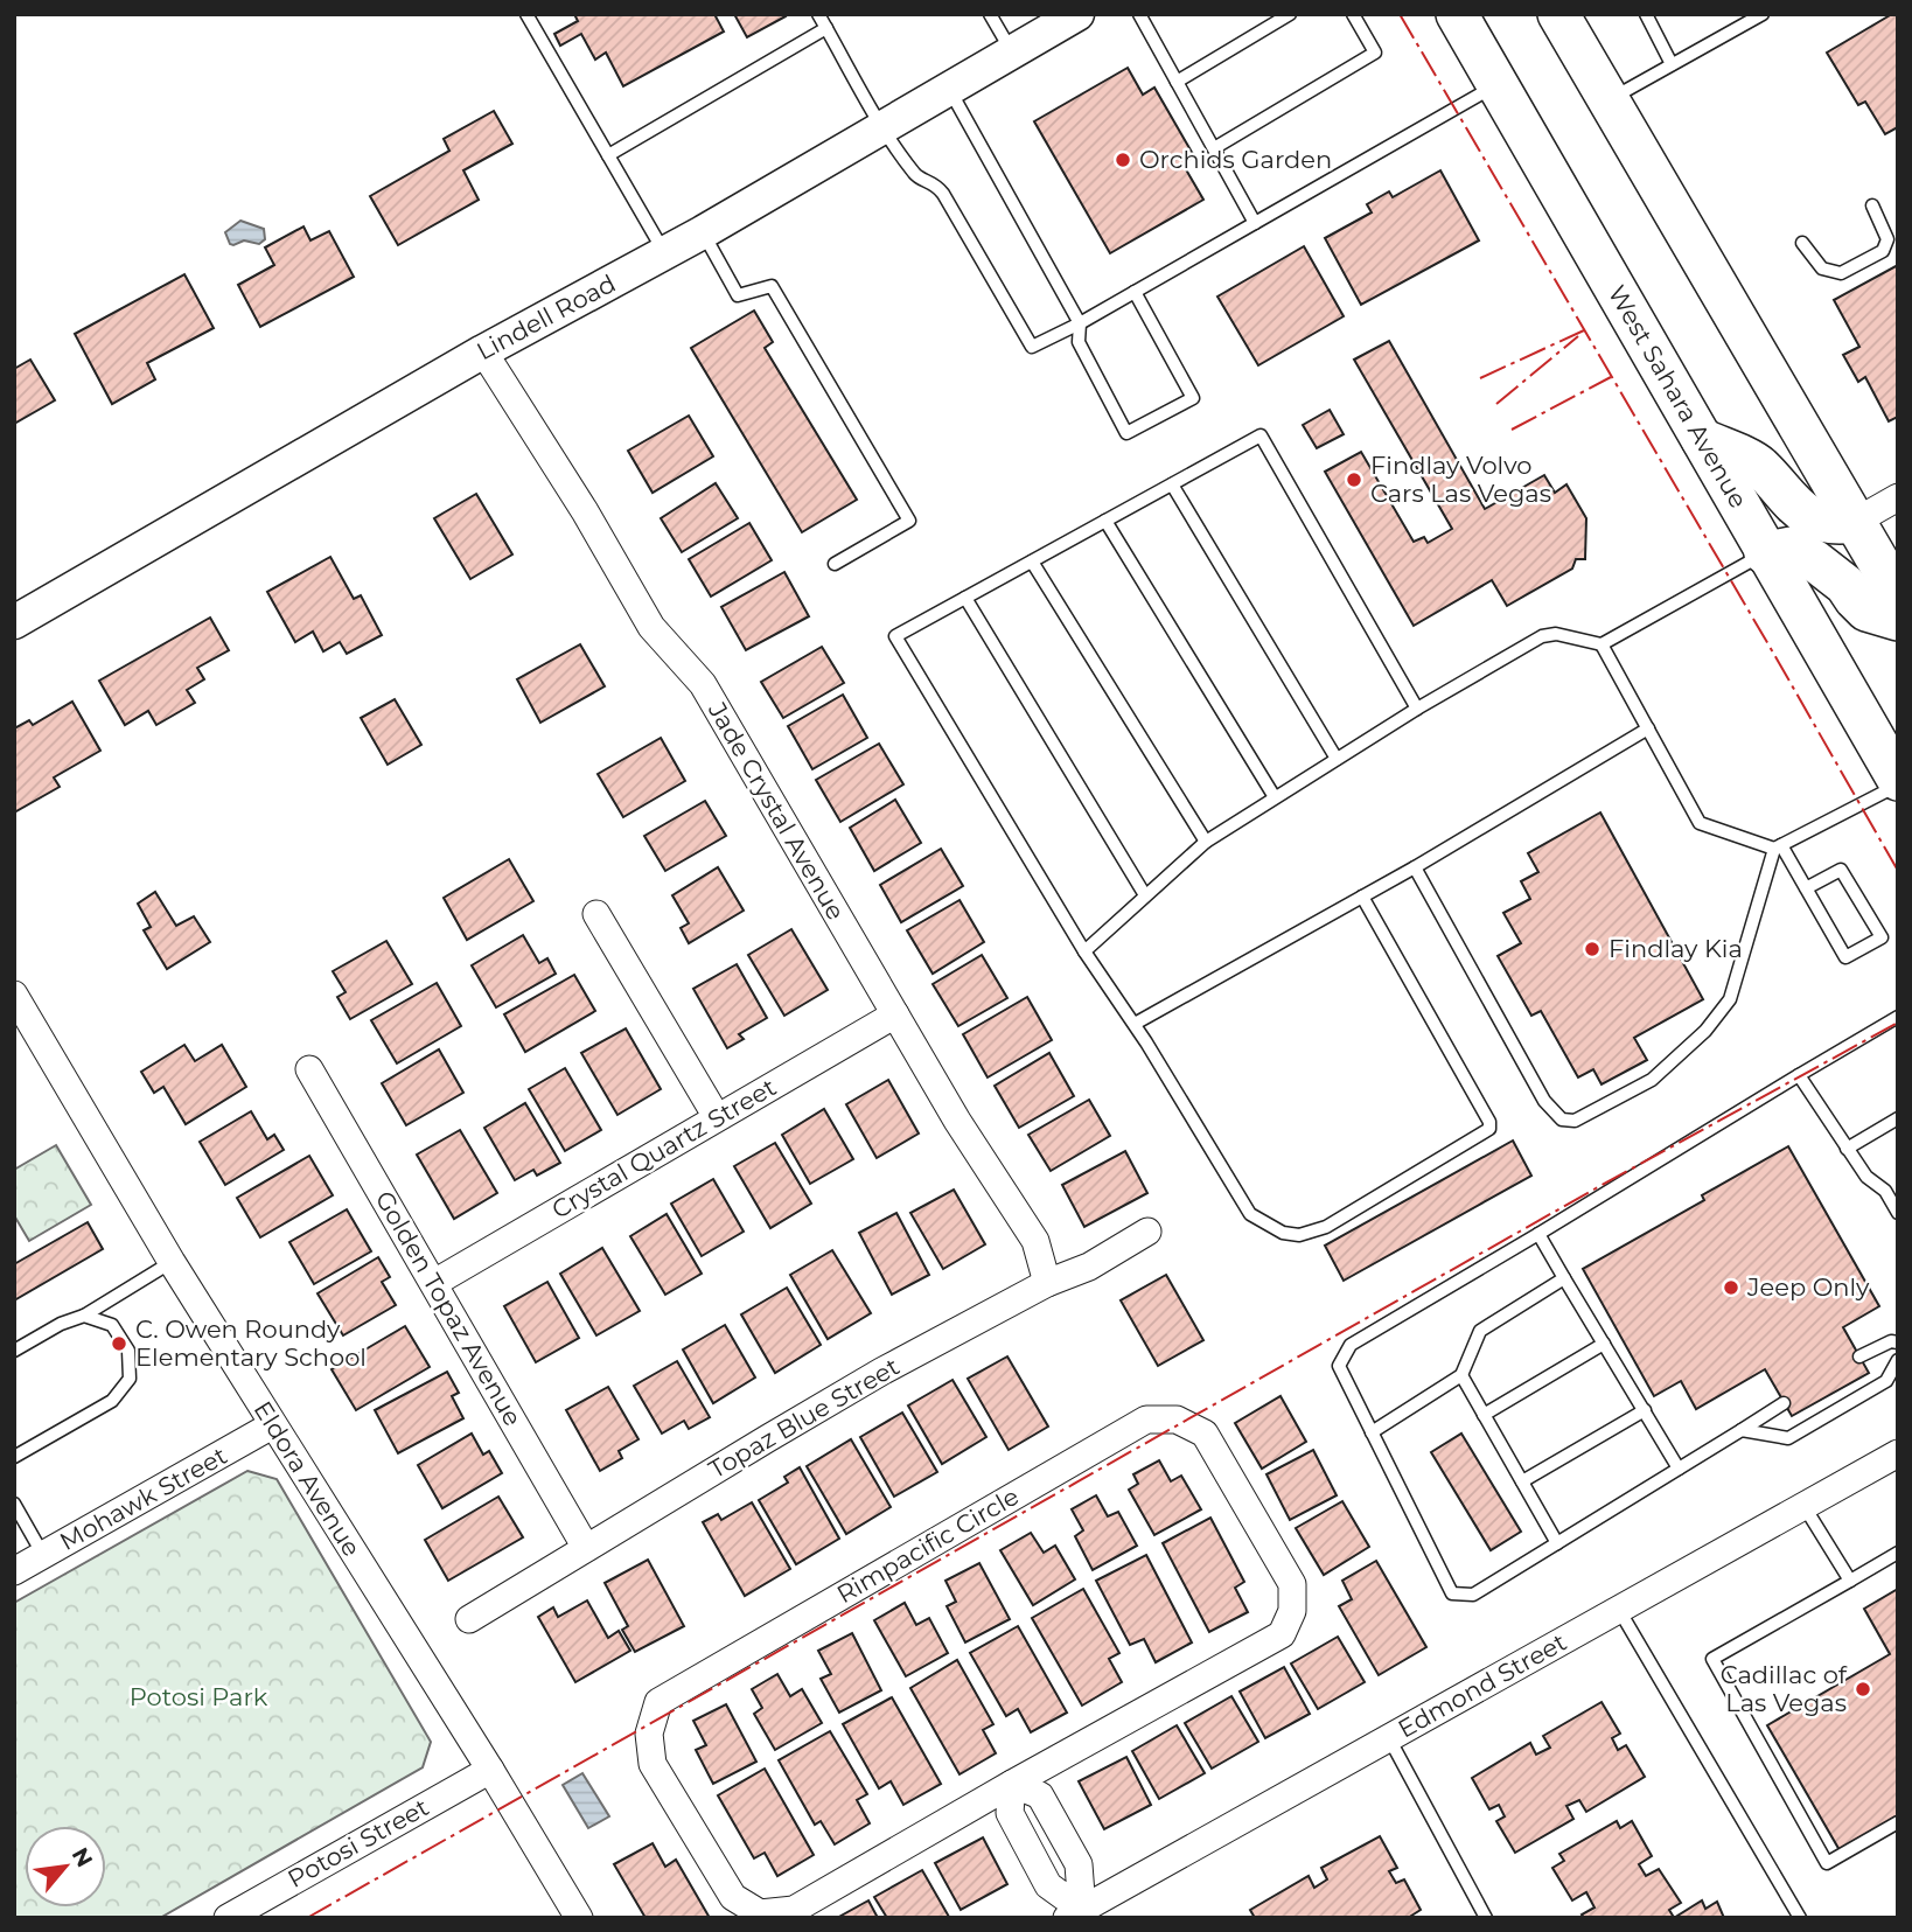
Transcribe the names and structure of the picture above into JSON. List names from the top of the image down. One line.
{"streets":{"main road":["West Sahara Avenue"],"street":["Lindell Road","Jade Crystal Avenue","Crystal Quartz Street","Golden Topaz Avenue","Topaz Blue Street","Eldora Avenue","Mohawk Street","Rimpacific Circle","Edmond Street","Potosi Street"]},"crossings":[["Lindell Road","Jade Crystal Avenue"],["Jade Crystal Avenue","Crystal Quartz Street"],["Jade Crystal Avenue","Topaz Blue Street"],["Crystal Quartz Street","Golden Topaz Avenue"],["Golden Topaz Avenue","Topaz Blue Street"],["Eldora Avenue","Mohawk Street"],["Eldora Avenue","Potosi Street"]],"parks":["Potosi Park"],"places":["Orchids Garden","Findlay Volvo Cars Las Vegas","Findlay Kia","Jeep Only","C. Owen Roundy Elementary School","Cadillac of Las Vegas"],"north":"top right"}
